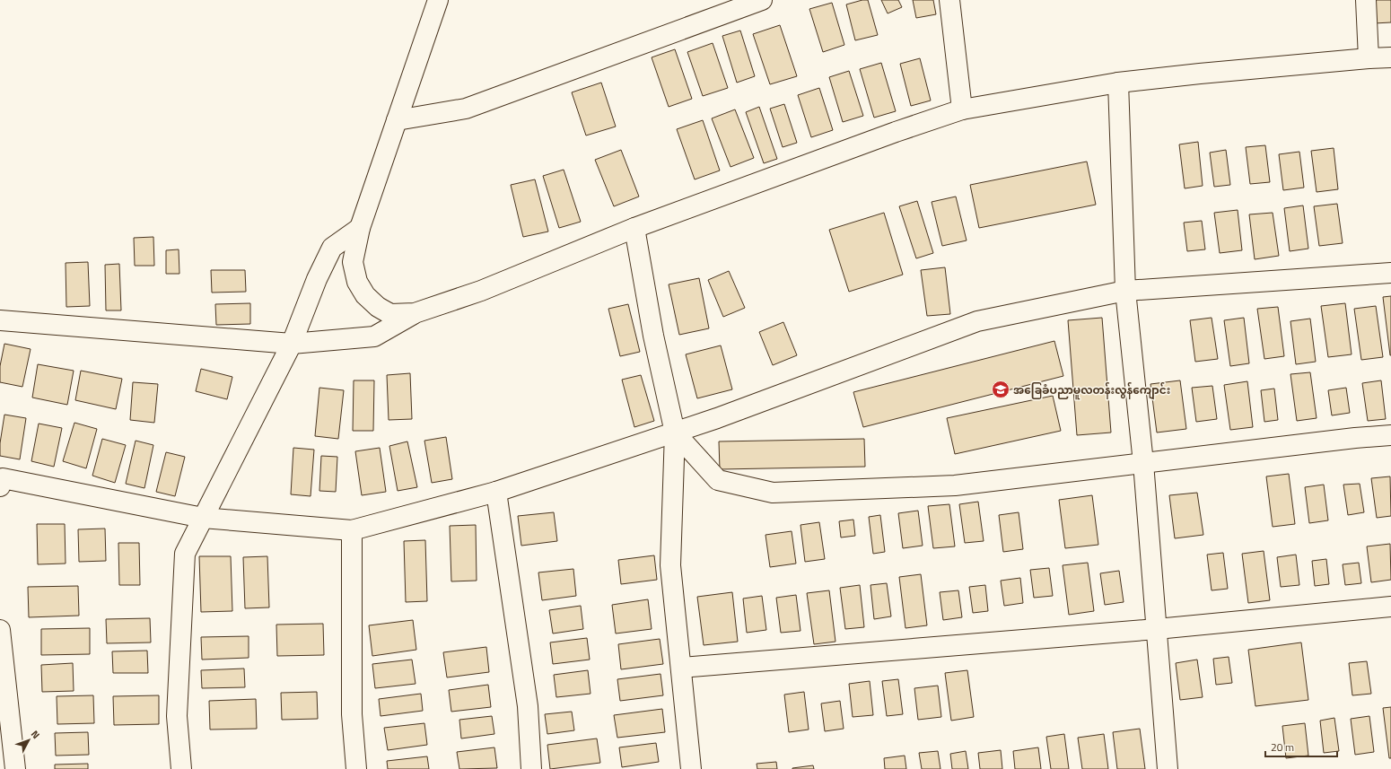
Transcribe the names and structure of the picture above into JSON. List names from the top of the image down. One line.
{"places":{"school or university":["အခြေခံပညာမူလတန်းလွန်ကျောင်း"]},"scale_bar":"20 m","north":"top right"}
